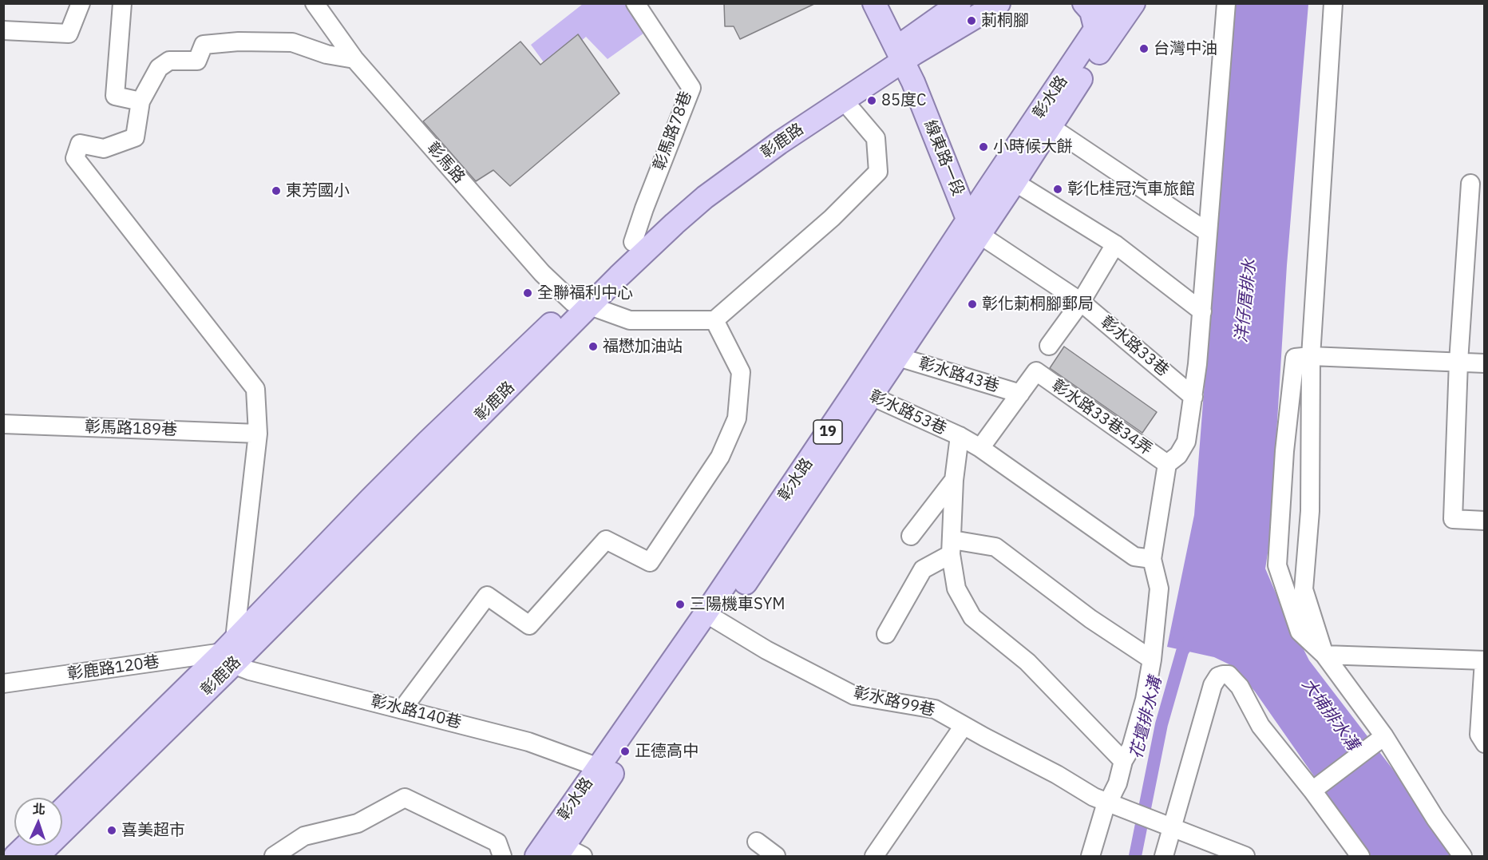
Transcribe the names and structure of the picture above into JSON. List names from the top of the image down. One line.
{"streets":{"main road":["彰水路","彰鹿路","線東路一段","19"],"street":["彰馬路78巷","彰馬路","彰水路33巷","彰水路43巷","彰水路53巷","彰水路33巷34弄","彰馬路189巷","彰鹿路120巷","彰水路99巷","彰水路140巷"]},"crossings":[["彰水路","線東路一段"],["彰水路","彰水路33巷"],["彰水路","彰水路43巷"],["彰水路","彰水路53巷"],["彰水路","彰水路99巷"],["彰水路","彰水路140巷"],["彰馬路78巷","彰鹿路"],["彰鹿路","線東路一段"],["彰鹿路","彰馬路"],["彰鹿路","彰鹿路120巷"],["彰鹿路","彰水路140巷"],["線東路一段","彰水路33巷"],["彰水路33巷","彰水路33巷34弄"],["彰水路43巷","彰水路33巷34弄"],["彰水路53巷","彰水路33巷34弄"],["彰鹿路120巷","彰水路140巷"]],"water":["洋仔厝排水","大埔排水溝","花壇排水溝"],"places":["莿桐腳","台灣中油","85度C","小時候大餅","彰化桂冠汽車旅館","東芳國小","全聯福利中心","彰化莿桐腳郵局","福懋加油站","三陽機車SYM","正德高中","喜美超市"],"north":"top"}
